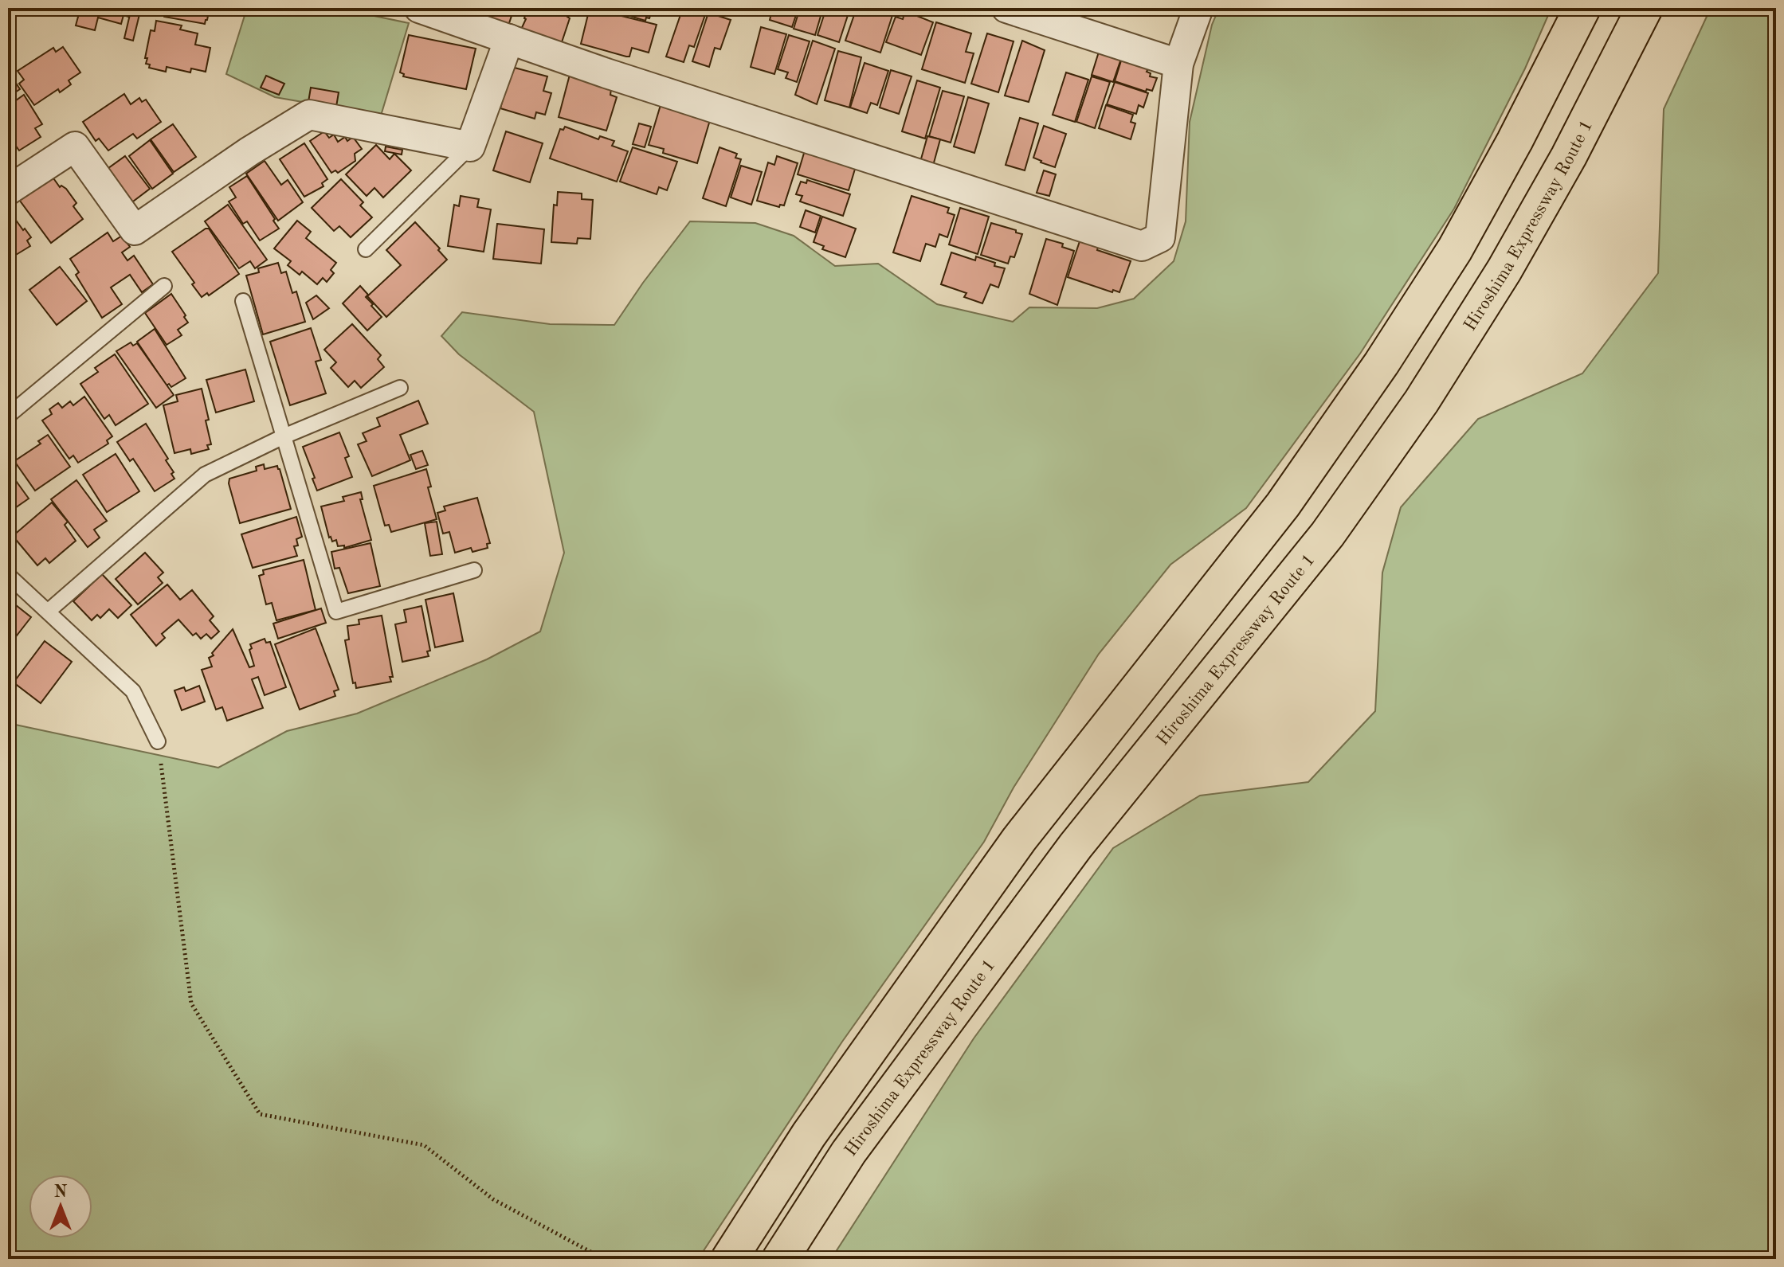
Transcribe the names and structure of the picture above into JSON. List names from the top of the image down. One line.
{"streets":{"highway":["Hiroshima Expressway Route 1"]},"north":"top"}
